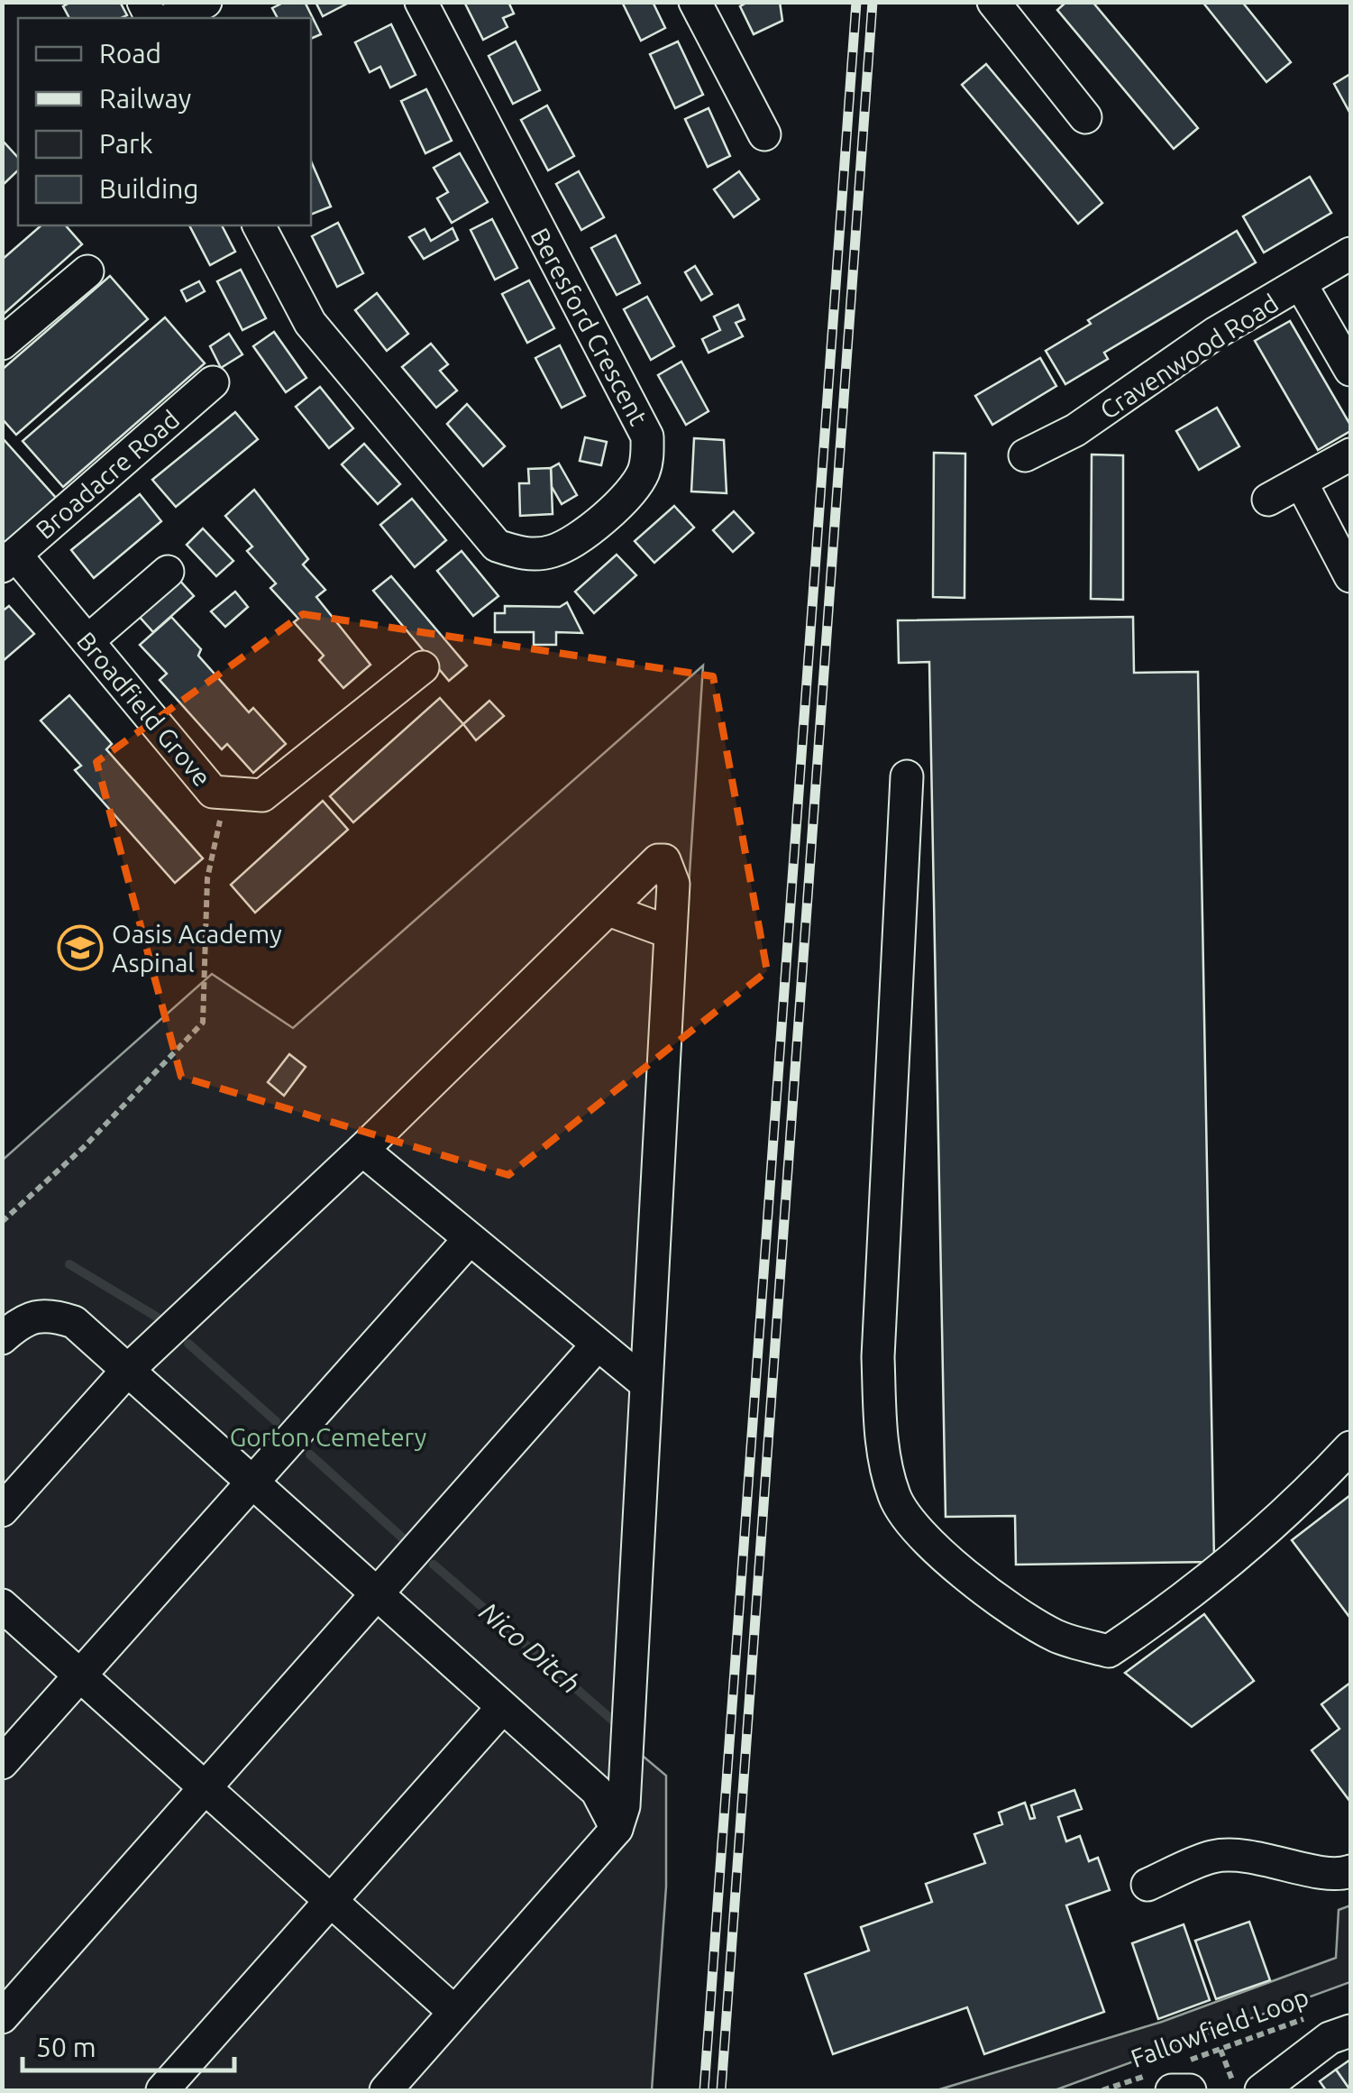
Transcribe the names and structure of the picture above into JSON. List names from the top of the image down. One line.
{"streets":{"street":["Beresford Crescent","Cravenwood Road","Broadacre Road","Broadfield Grove"],"path":["Fallowfield Loop"]},"crossings":[["Broadacre Road","Broadfield Grove"]],"water":["Nico Ditch"],"parks":["Gorton Cemetery"],"places":{"school or university":["Oasis Academy Aspinal"]},"legend":["Road","Railway","Park","Building"],"scale_bar":"50 m"}
